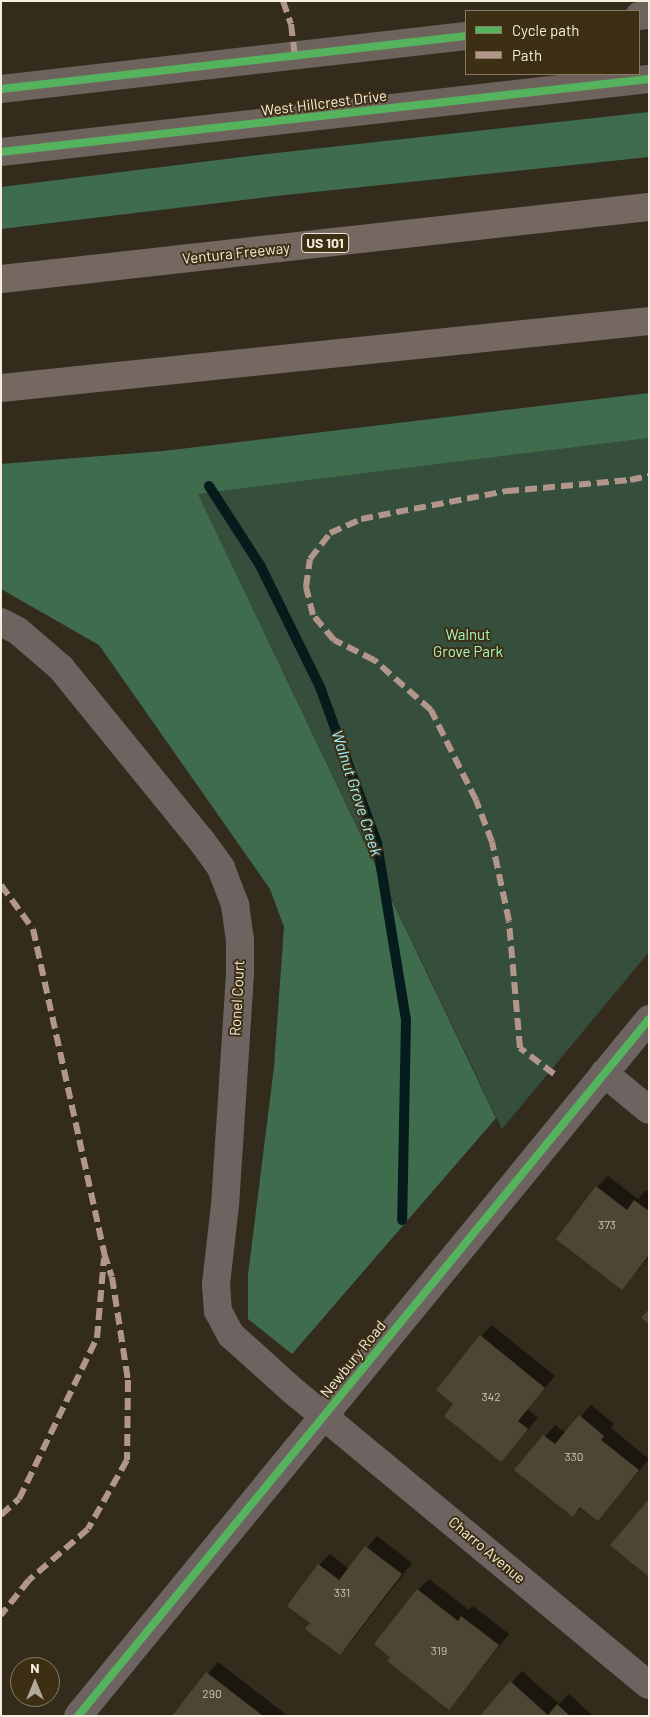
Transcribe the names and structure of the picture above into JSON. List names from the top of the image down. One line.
{"streets":{"highway":["US 101","Ventura Freeway"],"main road":["West Hillcrest Drive"],"street":["Ronel Court","Newbury Road","Charro Avenue"]},"crossings":[["Ronel Court","Newbury Road"],["Ronel Court","Charro Avenue"],["Newbury Road","Charro Avenue"]],"water":["Walnut Grove Creek"],"parks":["Walnut Grove Park"],"house_numbers":["373","342","330","331","319","290"],"legend":["Cycle path","Path"],"north":"top"}
